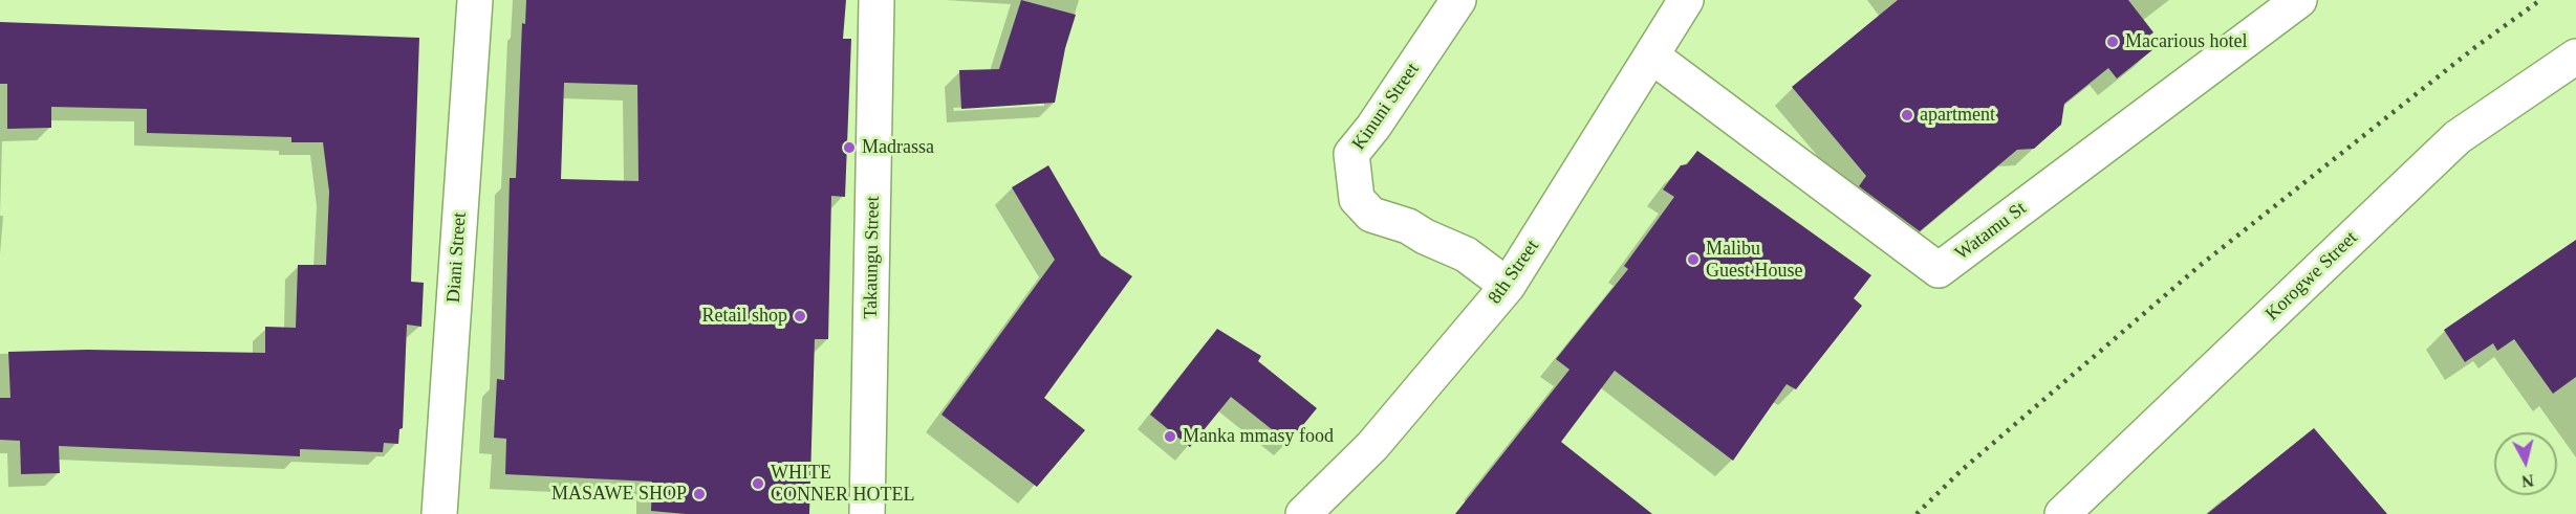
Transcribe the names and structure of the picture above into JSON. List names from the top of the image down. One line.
{"streets":{"street":["Kinuni Street","Watamu St","Diani Street","Takaungu Street","8th Street","Korogwe Street"]},"crossings":[["Kinuni Street","8th Street"],["Watamu St","8th Street"]],"places":["Macarious hotel","apartment","Madrassa","Malibu Guest House","Retail shop","Manka mmasy food","WHITE CONNER HOTEL","MASAWE SHOP"],"north":"bottom"}
